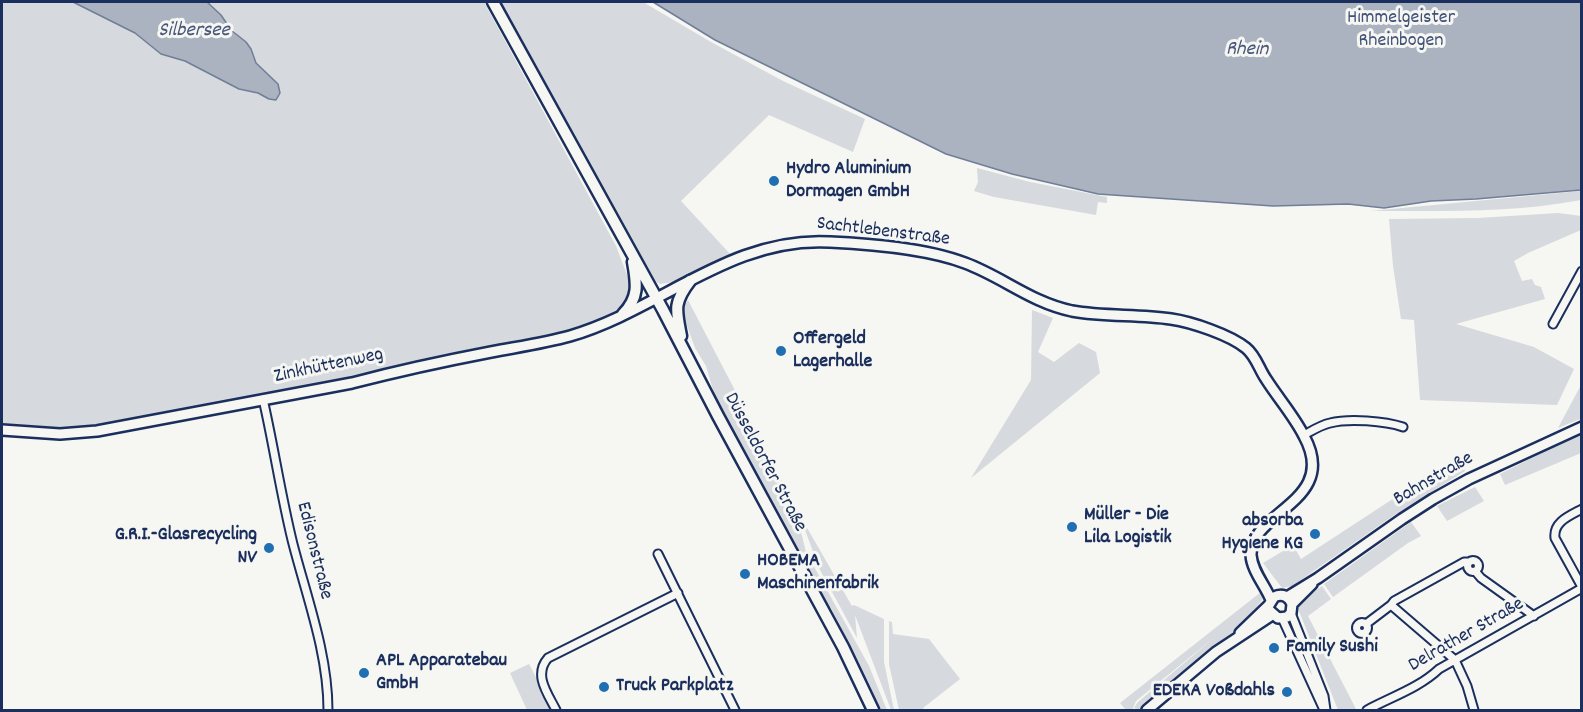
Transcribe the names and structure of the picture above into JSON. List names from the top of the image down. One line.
{"streets":{"main road":["Düsseldorfer Straße"],"street":["Sachtlebenstraße","Zinkhüttenweg","Bahnstraße","Edisonstraße","Delrather Straße"]},"crossings":[["Sachtlebenstraße","Zinkhüttenweg"],["Sachtlebenstraße","Düsseldorfer Straße"],["Sachtlebenstraße","Bahnstraße"],["Zinkhüttenweg","Düsseldorfer Straße"],["Zinkhüttenweg","Edisonstraße"]],"water":["Silbersee","Rhein"],"parks":["Himmelgeister Rheinbogen"],"places":["Hydro Aluminium Dormagen GmbH","Offergeld Lagerhalle","Müller - Die Lila Logistik","absorba Hygiene KG","G.R.I.-Glasrecycling NV","HOBEMA Maschinenfabrik","Family Sushi","APL Apparatebau GmbH","Truck Parkplatz","EDEKA Voßdahls"]}
